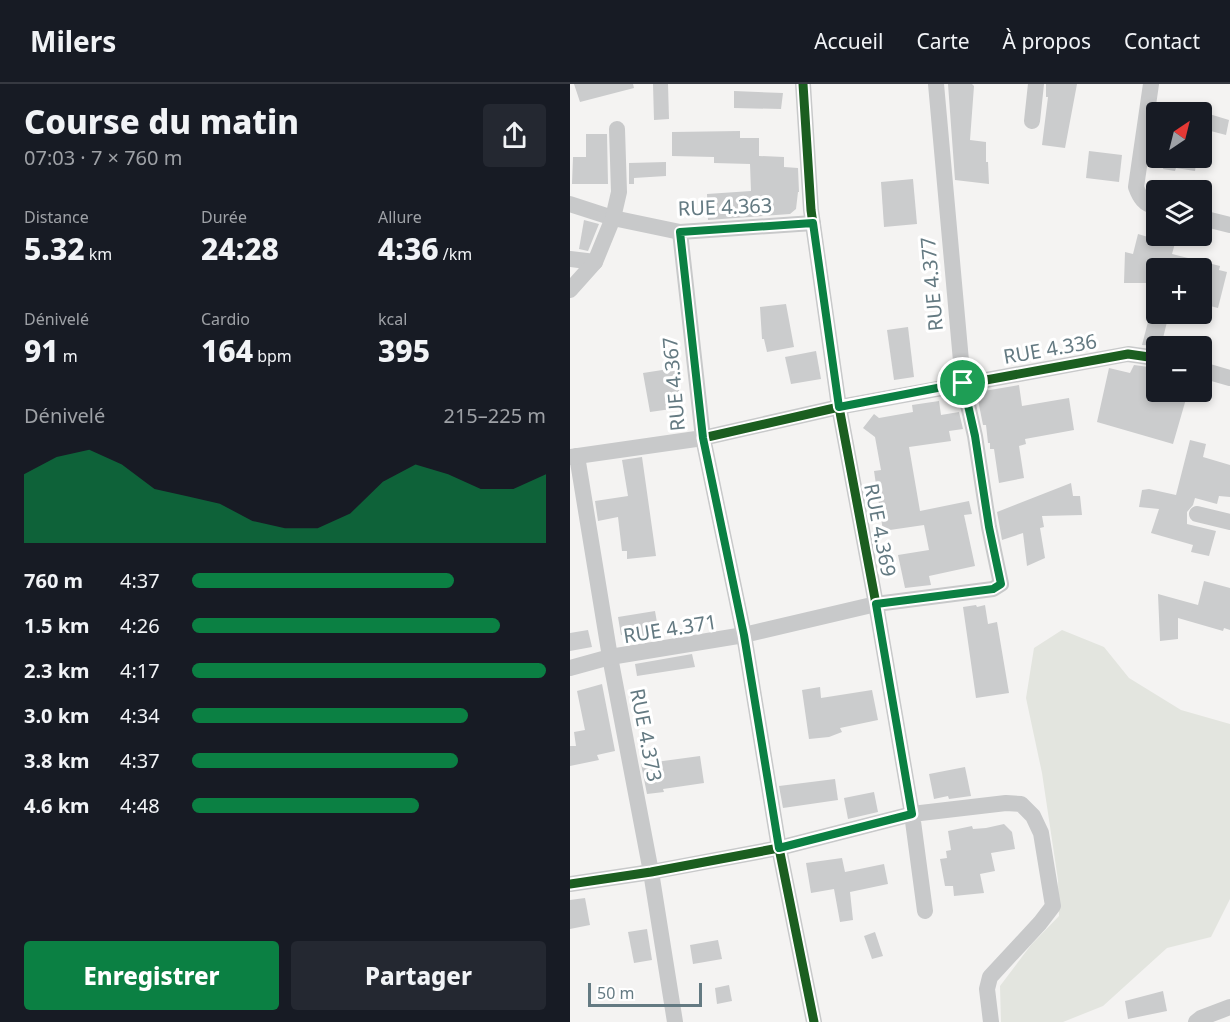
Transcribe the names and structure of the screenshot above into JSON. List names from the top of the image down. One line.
{"streets":{"street":["RUE 4.363","RUE 4.377","RUE 4.336","RUE 4.367","RUE 4.369","RUE 4.371","RUE 4.373"]},"crossings":[["RUE 4.363","RUE 4.367"],["RUE 4.363","RUE 4.369"],["RUE 4.377","RUE 4.336"],["RUE 4.377","RUE 4.371"],["RUE 4.336","RUE 4.367"],["RUE 4.336","RUE 4.369"],["RUE 4.367","RUE 4.373"],["RUE 4.369","RUE 4.371"],["RUE 4.371","RUE 4.373"]],"scale_bar":"50 m","north":"top right","page":{"header":"Milers","nav":["Accueil","Carte","À propos","Contact"],"heading":["Course du matin","07:03 · 7 × 760 m"],"map_buttons":["+","−"],"stats":[["Distance","5.32 km"],["Durée","24:28"],["Allure","4:36 /km"],["Dénivelé","91 m"],["Cardio","164 bpm"],["kcal","395"]],"chart":["Dénivelé","215–225 m"],"list":[{"name":"760 m","note":"4:37"},{"name":"1.5 km","note":"4:26"},{"name":"2.3 km","note":"4:17"},{"name":"3.0 km","note":"4:34"},{"name":"3.8 km","note":"4:37"},{"name":"4.6 km","note":"4:48"}],"buttons":["Enregistrer","Partager"],"scale":"50 m"}}
